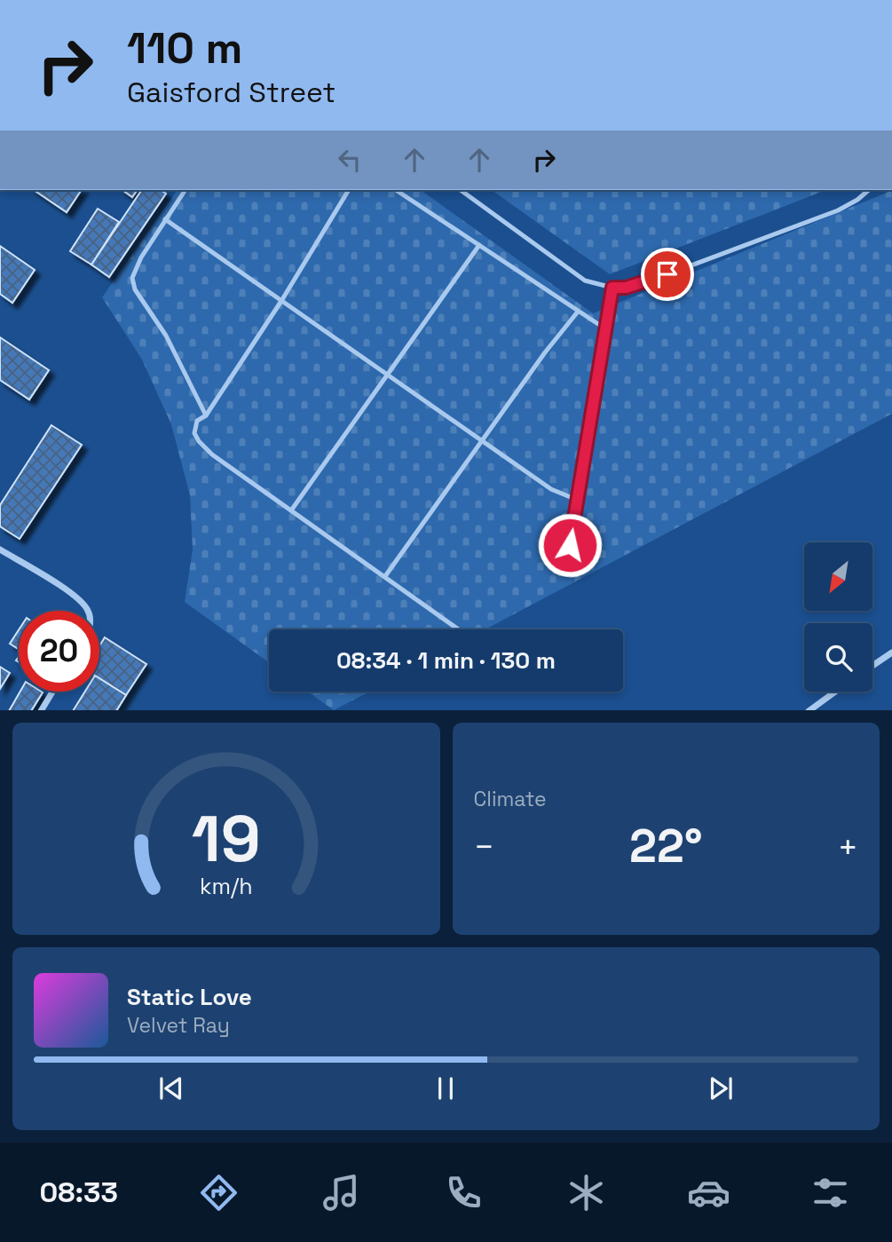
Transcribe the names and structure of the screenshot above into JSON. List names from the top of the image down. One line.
{"north":"bottom left","page":{"turn":["110 m","Gaisford Street"],"limit":"20","trip":"08:34 · 1 min · 130 m","tile":"Climate","heat":["−","22°","+"],"song":["Static Love","Velvet Ray"],"tabs":"08:33","gauge":["19","km/h"]}}
